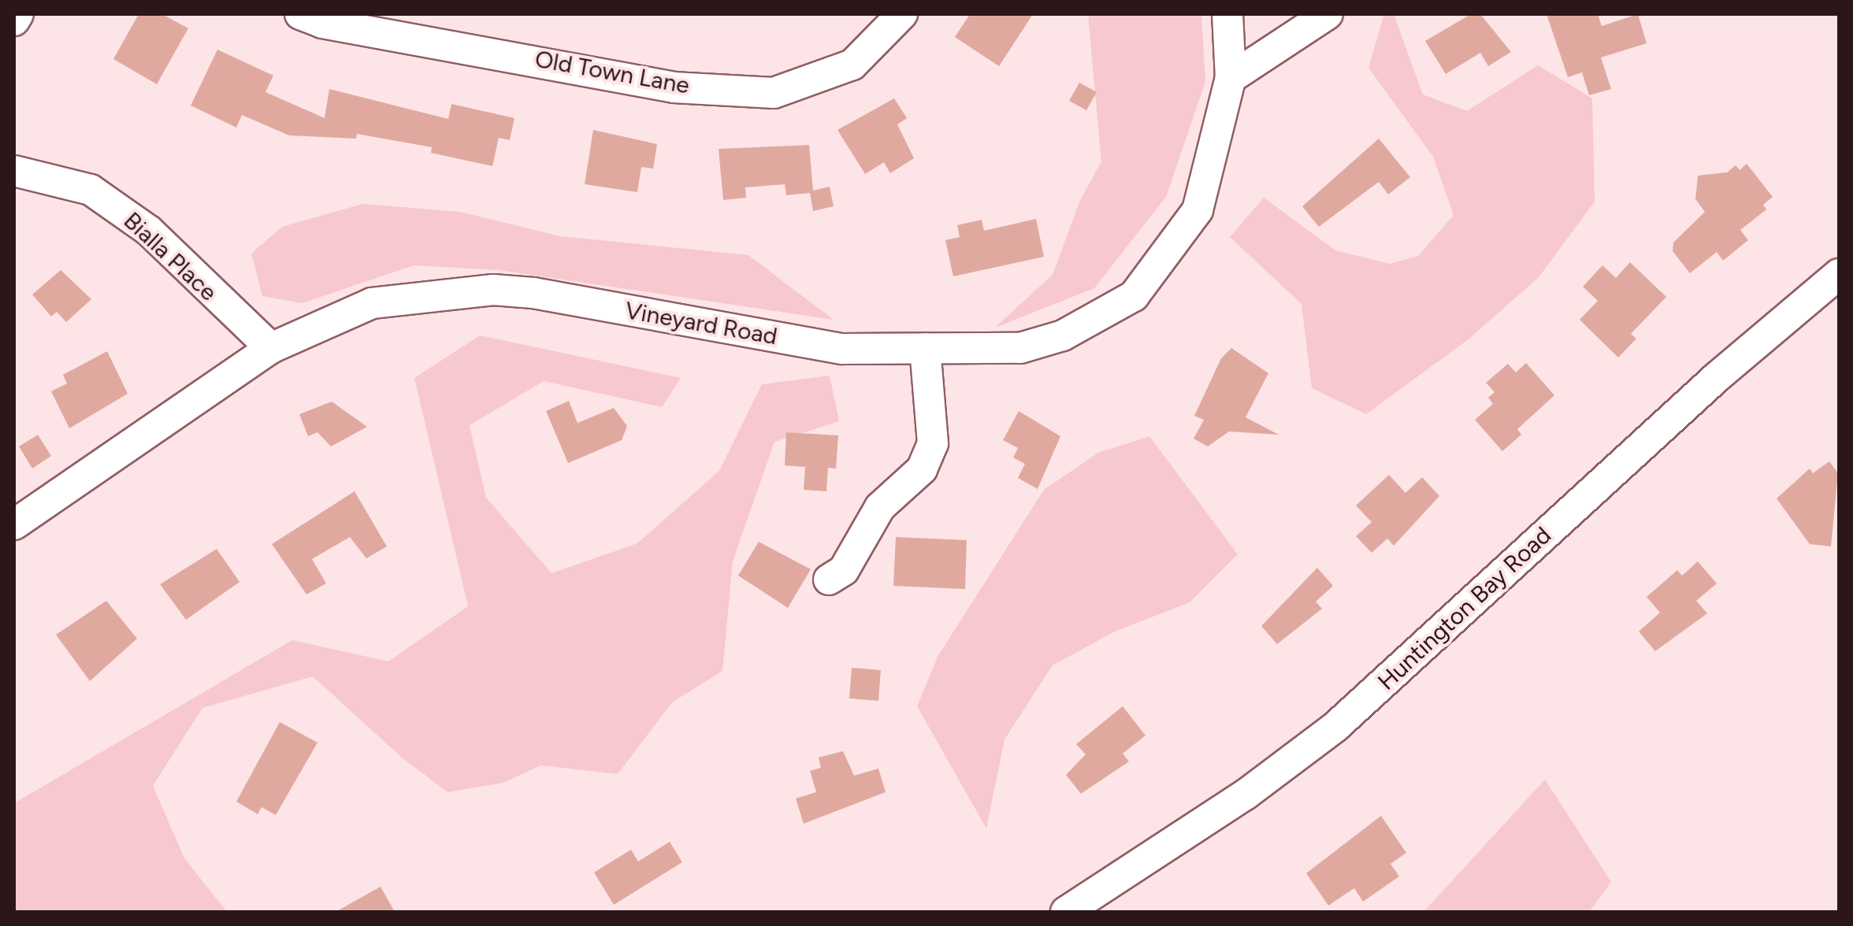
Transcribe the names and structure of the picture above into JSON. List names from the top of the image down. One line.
{"streets":{"street":["Old Town Lane","Bialla Place","Vineyard Road","Huntington Bay Road"]},"crossings":[["Bialla Place","Vineyard Road"]]}
